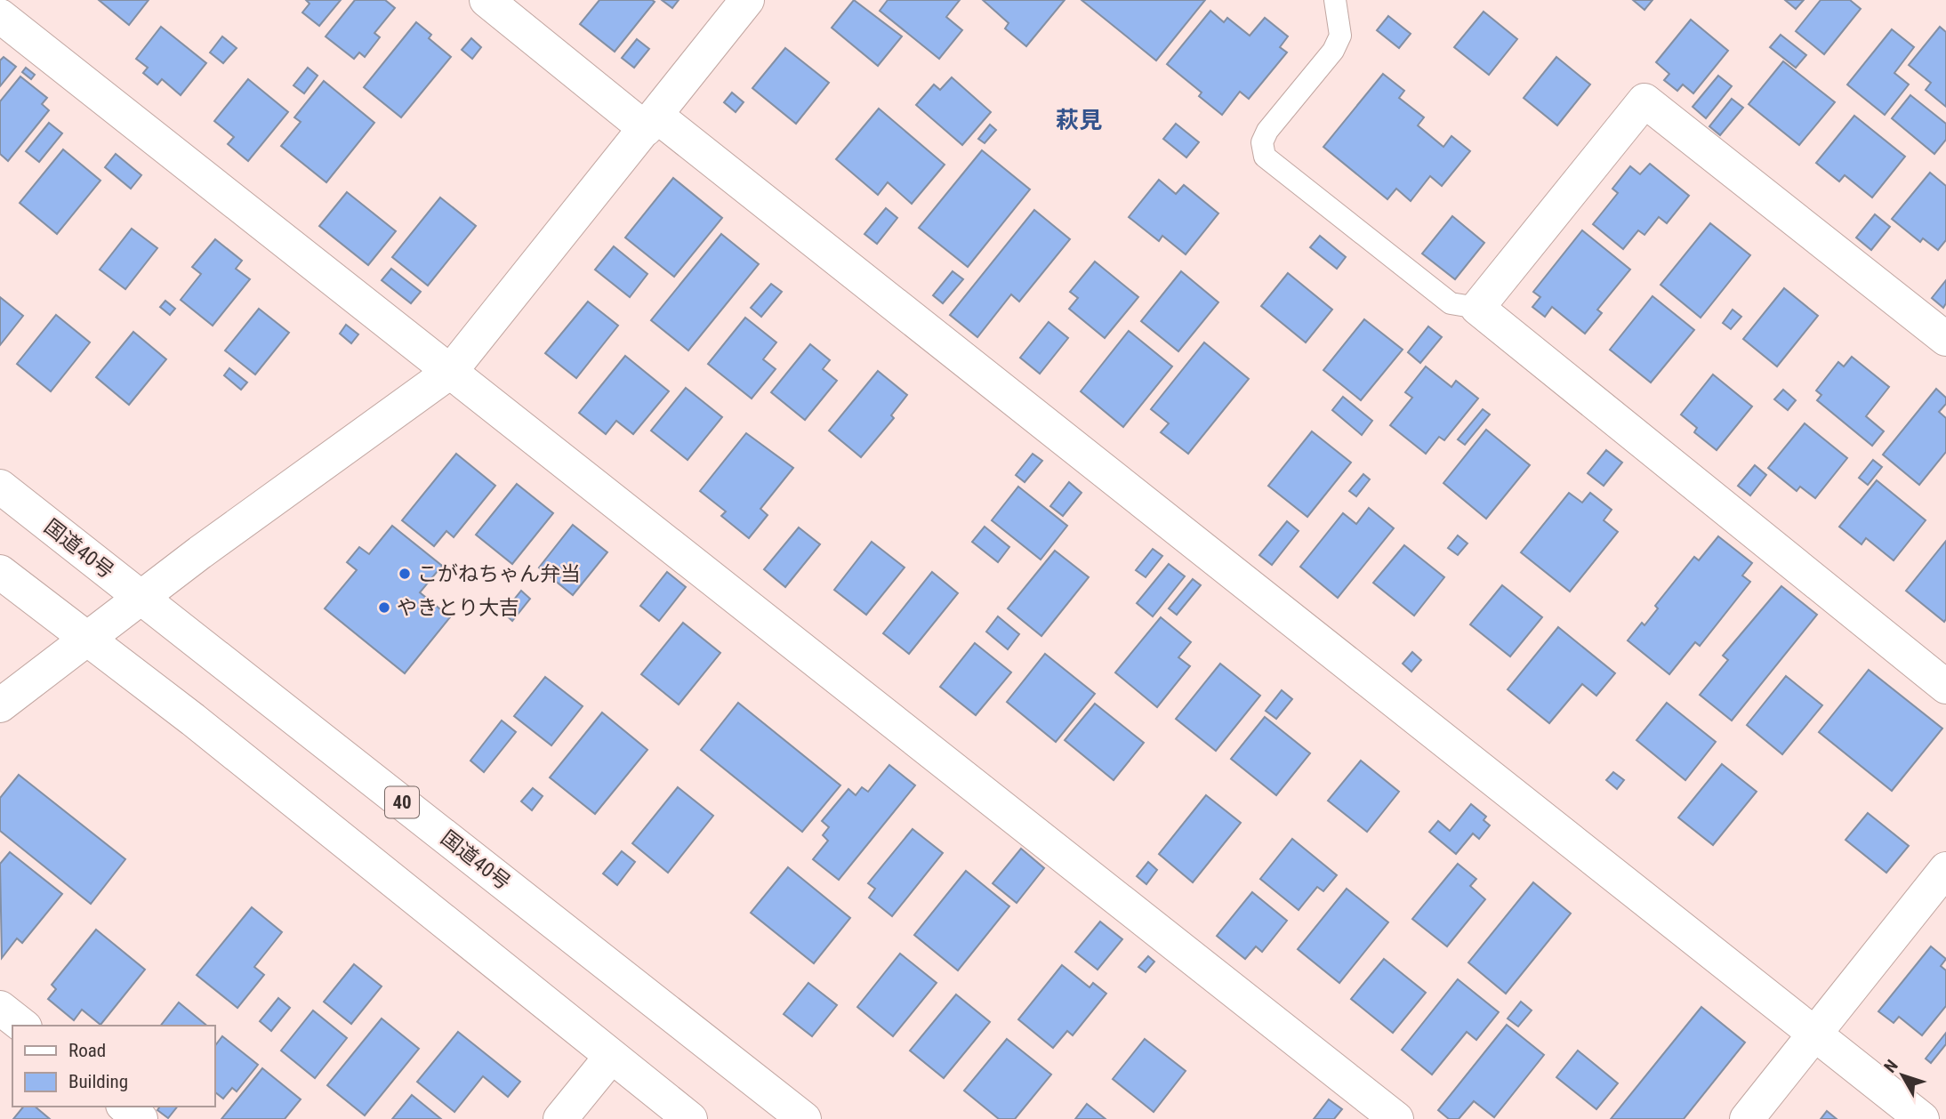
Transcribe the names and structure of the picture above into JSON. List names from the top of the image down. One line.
{"streets":{"main road":["国道40号","40"]},"districts":["萩見"],"places":["こがねちゃん弁当","やきとり大吉"],"legend":["Road","Building"],"north":"top left"}
